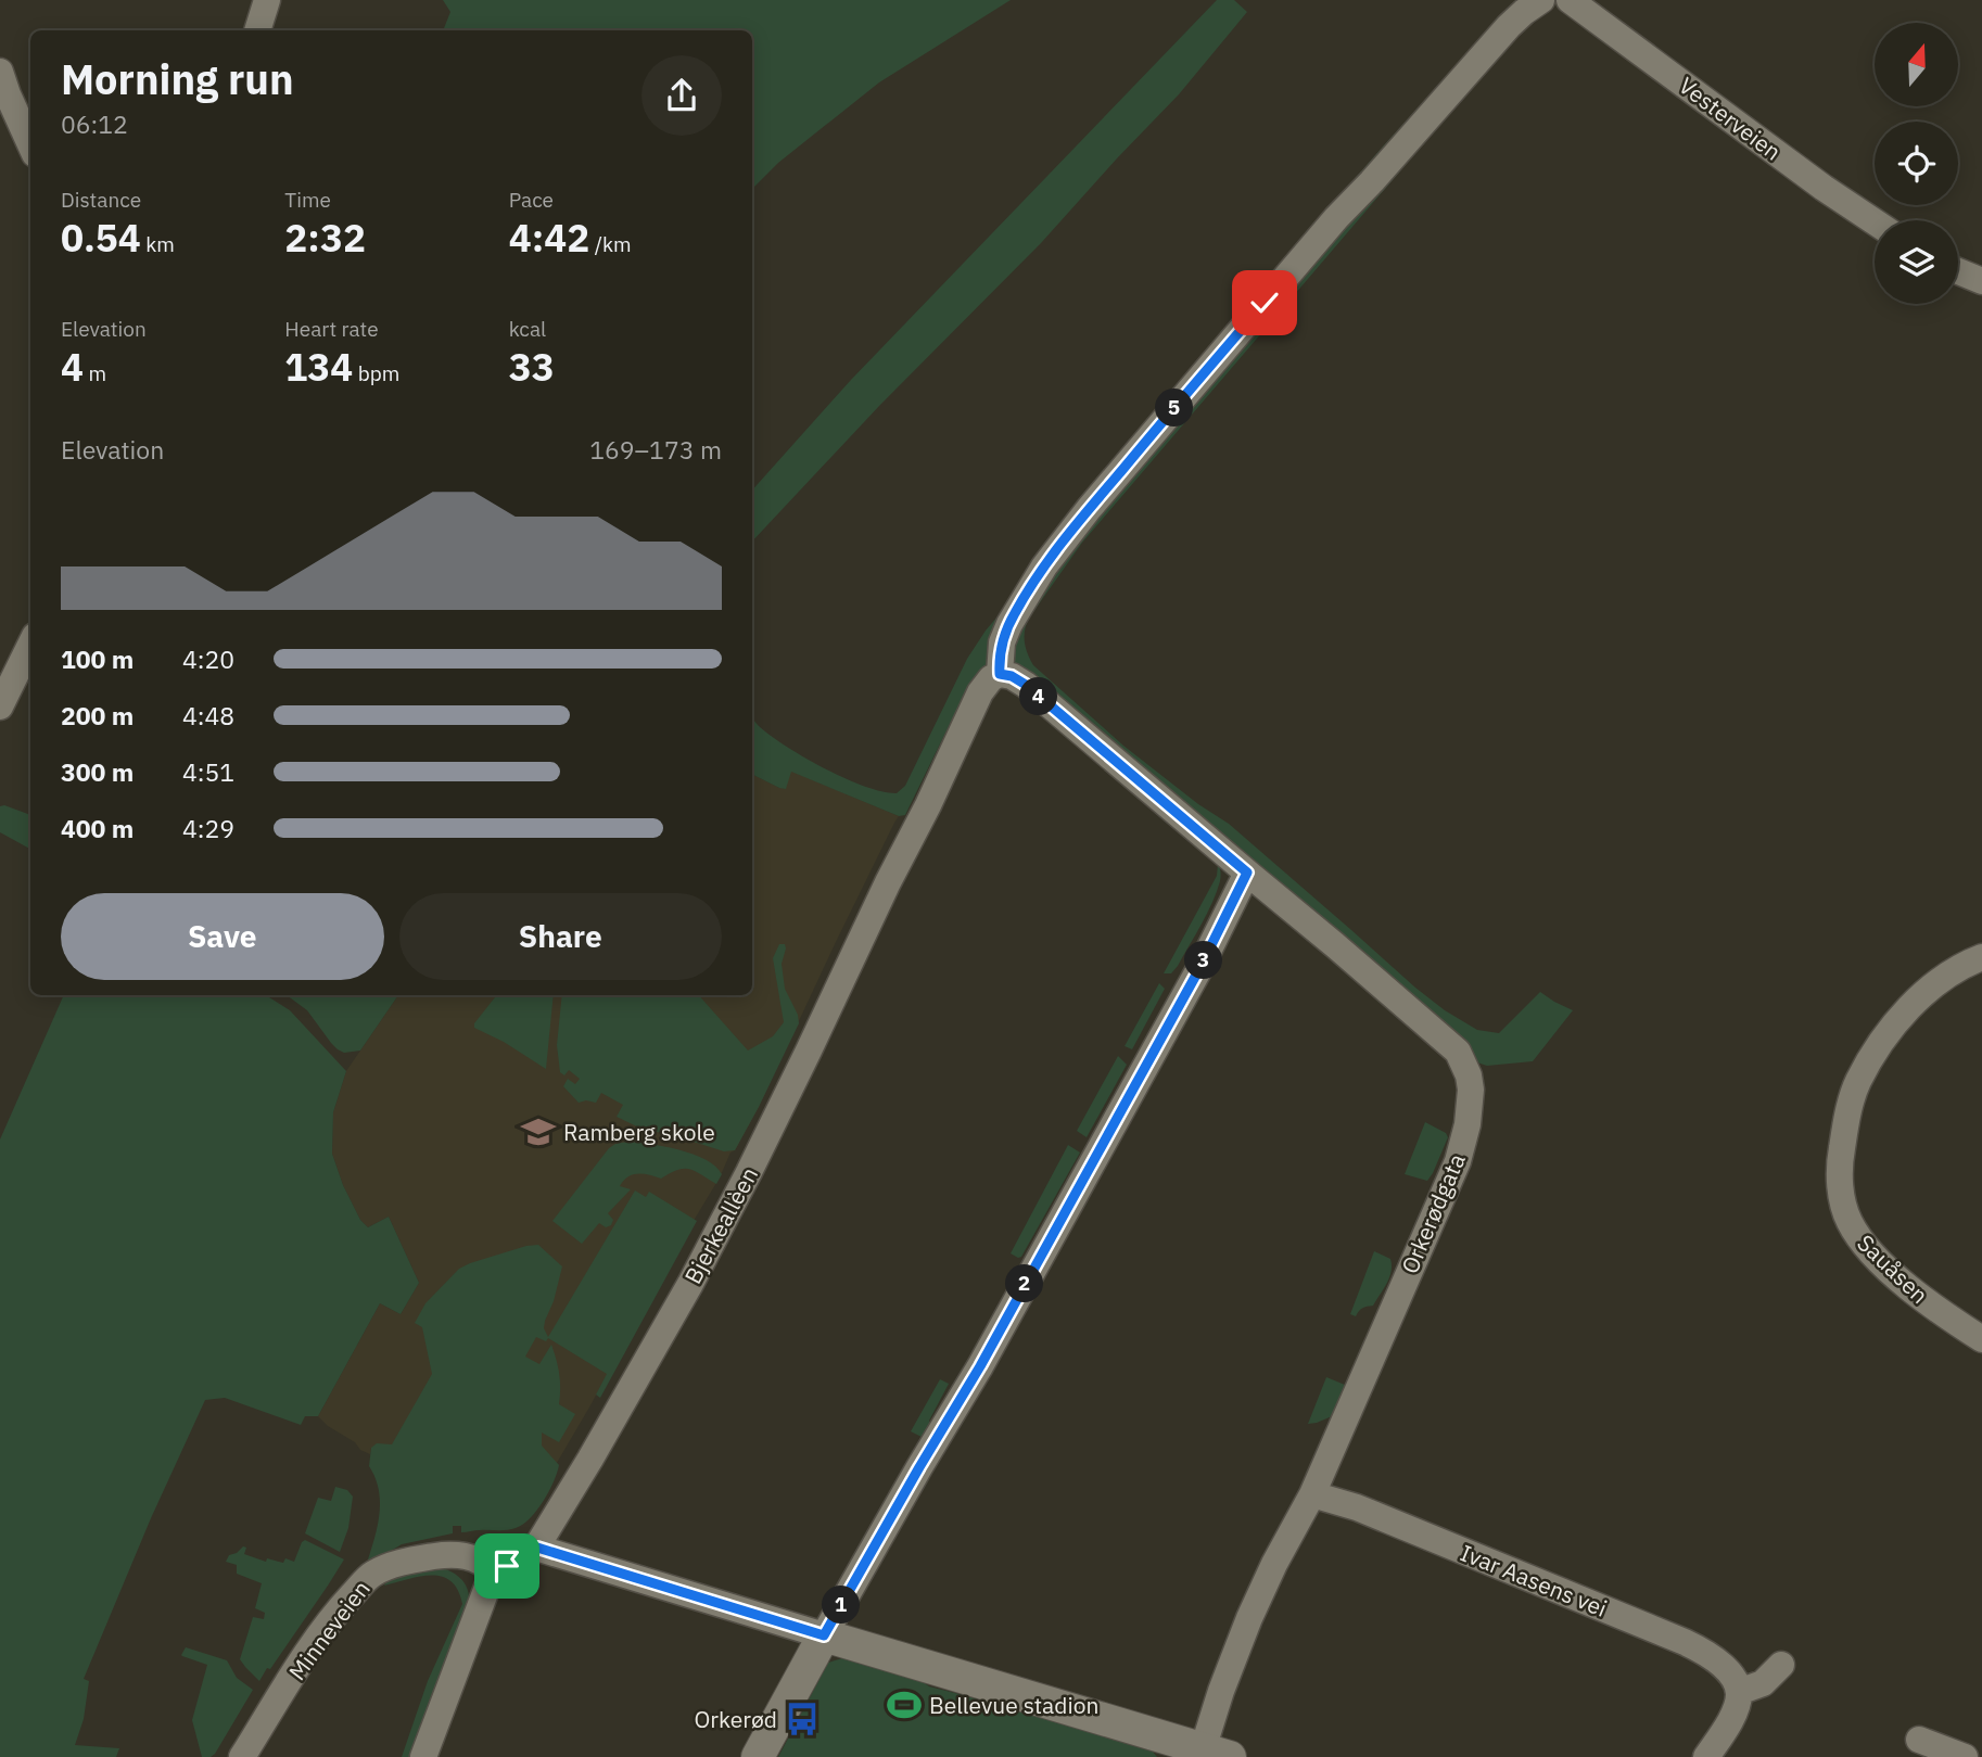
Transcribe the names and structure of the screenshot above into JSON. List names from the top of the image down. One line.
{"streets":{"street":["Vesterveien","Orkerødgata","Bjerkeallèen","Sauåsen","Ivar Aasens vei","Minneveien"]},"crossings":[["Orkerødgata","Bjerkeallèen"],["Orkerødgata","Ivar Aasens vei"],["Bjerkeallèen","Minneveien"]],"places":{"school or university":["Ramberg skole"],"sports":["Bellevue stadion"],"bus stop":["Orkerød"]},"north":"top","page":{"heading":["Morning run","06:12"],"stats":[["Distance","0.54 km"],["Time","2:32"],["Pace","4:42 /km"],["Elevation","4 m"],["Heart rate","134 bpm"],["kcal","33"]],"pins":["5","4","3","2","1"],"chart":["Elevation","169–173 m"],"list":[{"name":"100 m","note":"4:20"},{"name":"200 m","note":"4:48"},{"name":"300 m","note":"4:51"},{"name":"400 m","note":"4:29"}],"buttons":["Save","Share"]}}
